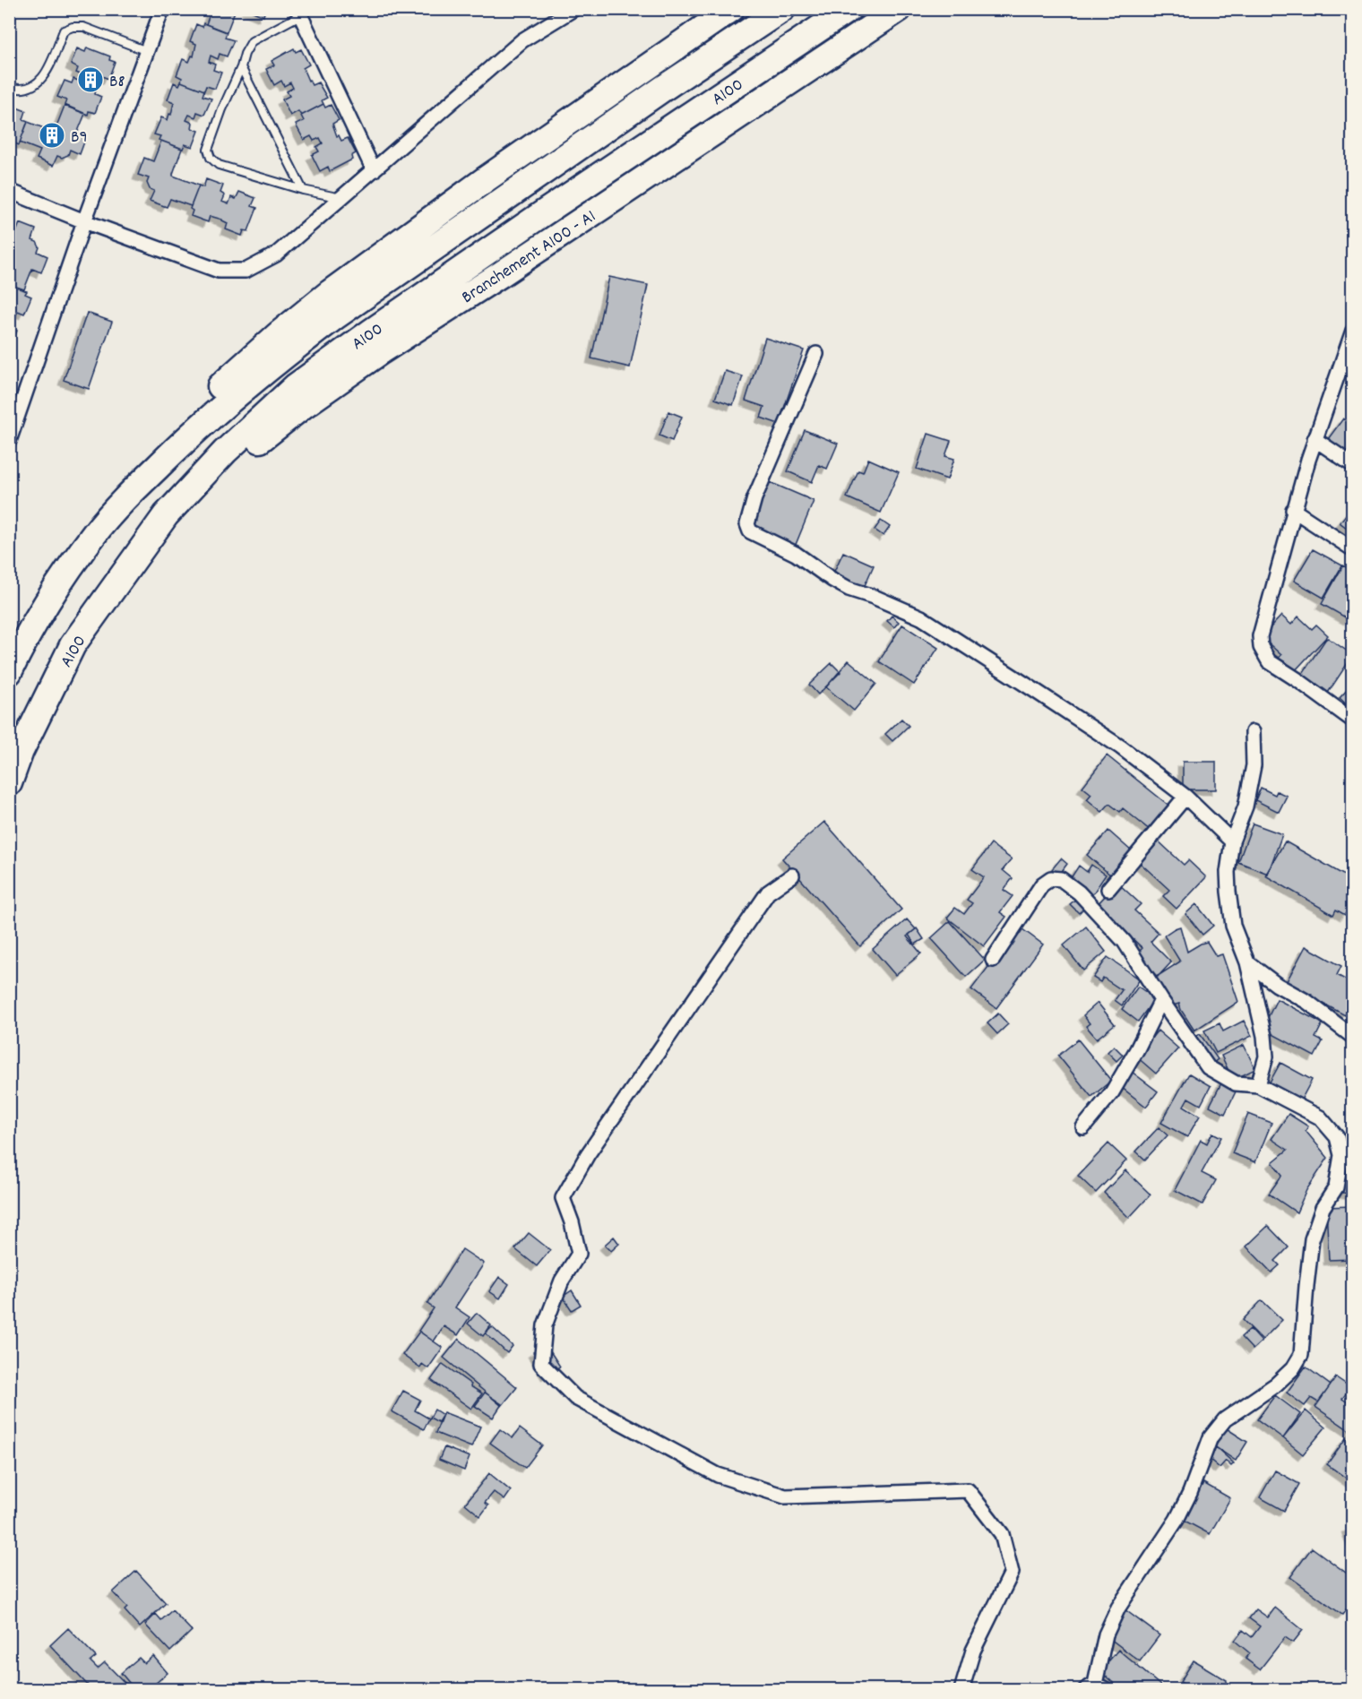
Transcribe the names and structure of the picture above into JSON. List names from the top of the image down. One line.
{"streets":{"highway":["A100","Branchement A100 - A1"]},"crossings":[["A100","Branchement A100 - A1"]],"places":{"building":["B8","B9"]}}
